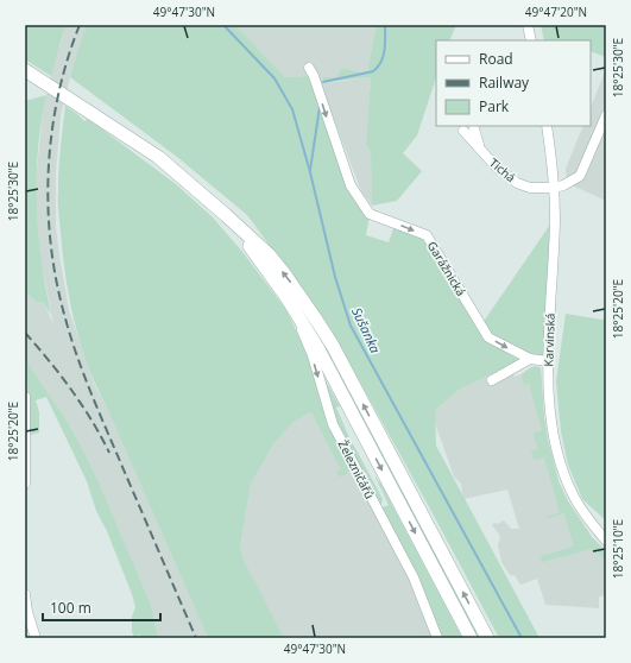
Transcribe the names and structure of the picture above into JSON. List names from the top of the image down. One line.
{"streets":{"street":["Tichá","Garážnická","Karvinská","Železničářů"]},"crossings":[["Tichá","Karvinská"],["Garážnická","Karvinská"]],"one_way":["Garážnická","Železničářů"],"water":["Sušanka"],"legend":["Road","Railway","Park"],"scale_bar":"100 m","coordinates":["49°47'30\"N","49°47'20\"N","18°25'30\"E","18°25'20\"E","18°25'10\"E"]}
